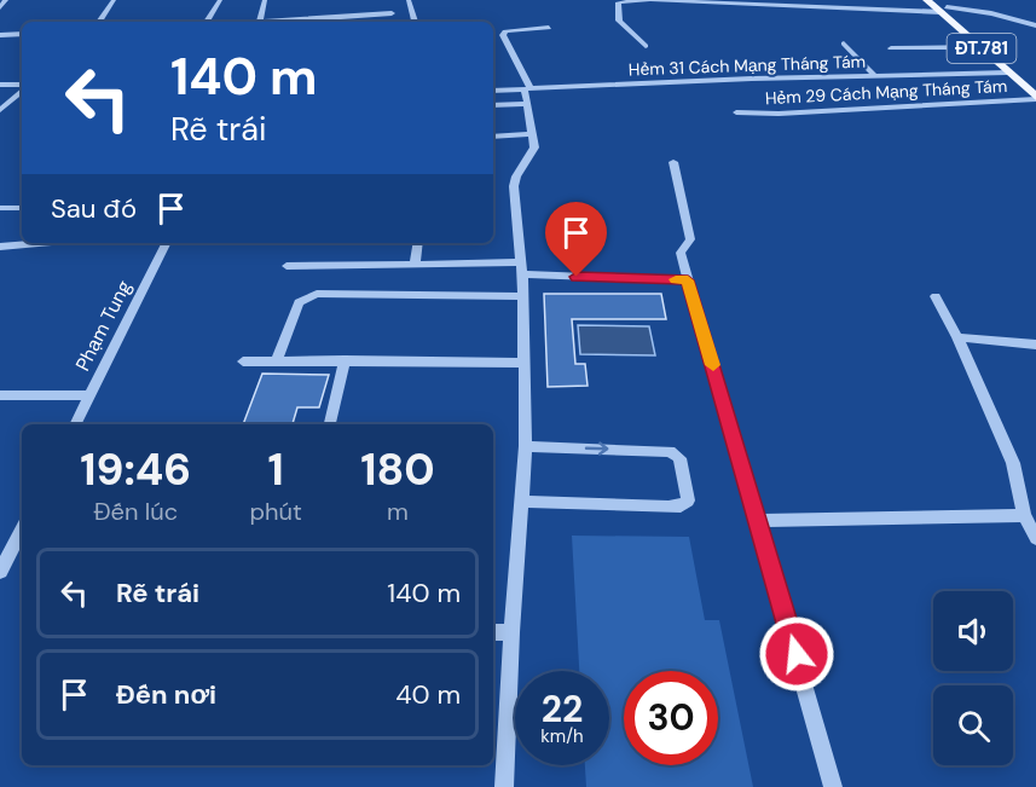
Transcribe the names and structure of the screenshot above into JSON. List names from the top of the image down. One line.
{"streets":{"main road":["ĐT.781"],"street":["Hẻm 31 Cách Mạng Tháng Tám","Hẻm 29 Cách Mạng Tháng Tám","Phạm Tung"]},"crossings":[["ĐT.781","Hẻm 31 Cách Mạng Tháng Tám"],["ĐT.781","Hẻm 29 Cách Mạng Tháng Tám"]],"page":{"turn":["140 m","Rẽ trái"],"then":"Sau đó","eta":["19:46","Đến lúc","1","phút","180","m"],"list":[{"name":"Rẽ trái","value":"140 m"},{"name":"Đến nơi","value":"40 m"}],"speed":"22 km/h","limit":"30"}}
